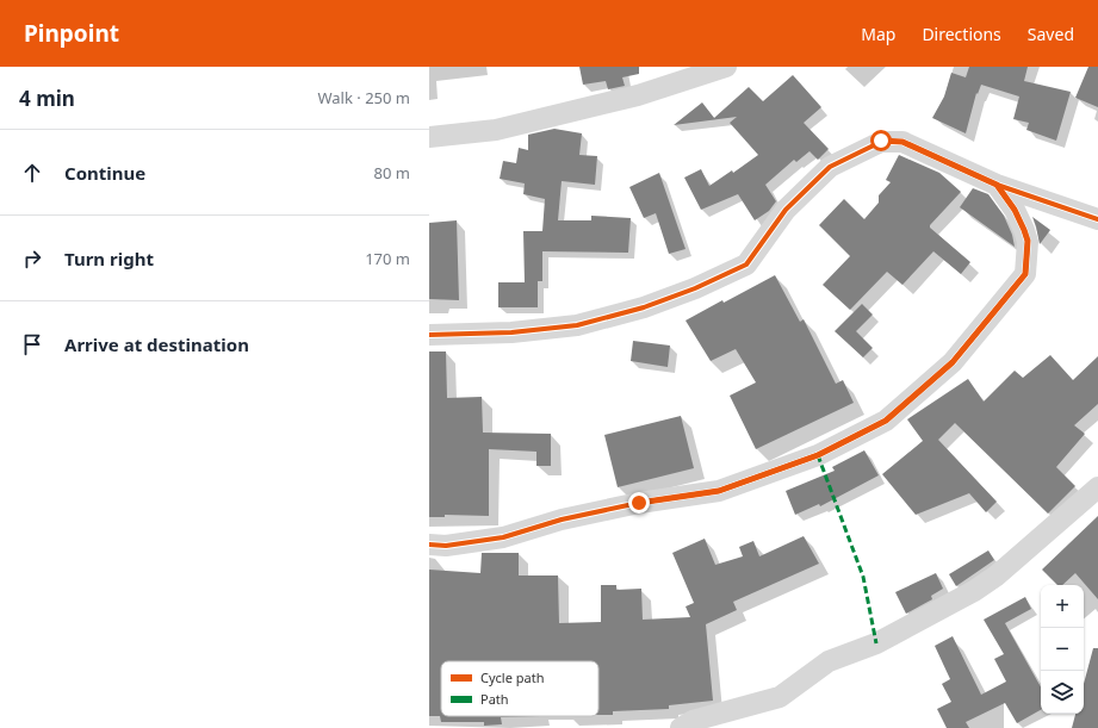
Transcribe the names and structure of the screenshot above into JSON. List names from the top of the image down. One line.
{"legend":["Cycle path","Path"],"page":{"header":"Pinpoint","nav":["Map","Directions","Saved"],"heading":["4 min","Walk · 250 m"],"list":[["Continue","80 m"],["Turn right","170 m"],"Arrive at destination"],"map_buttons":["+","−"]}}
